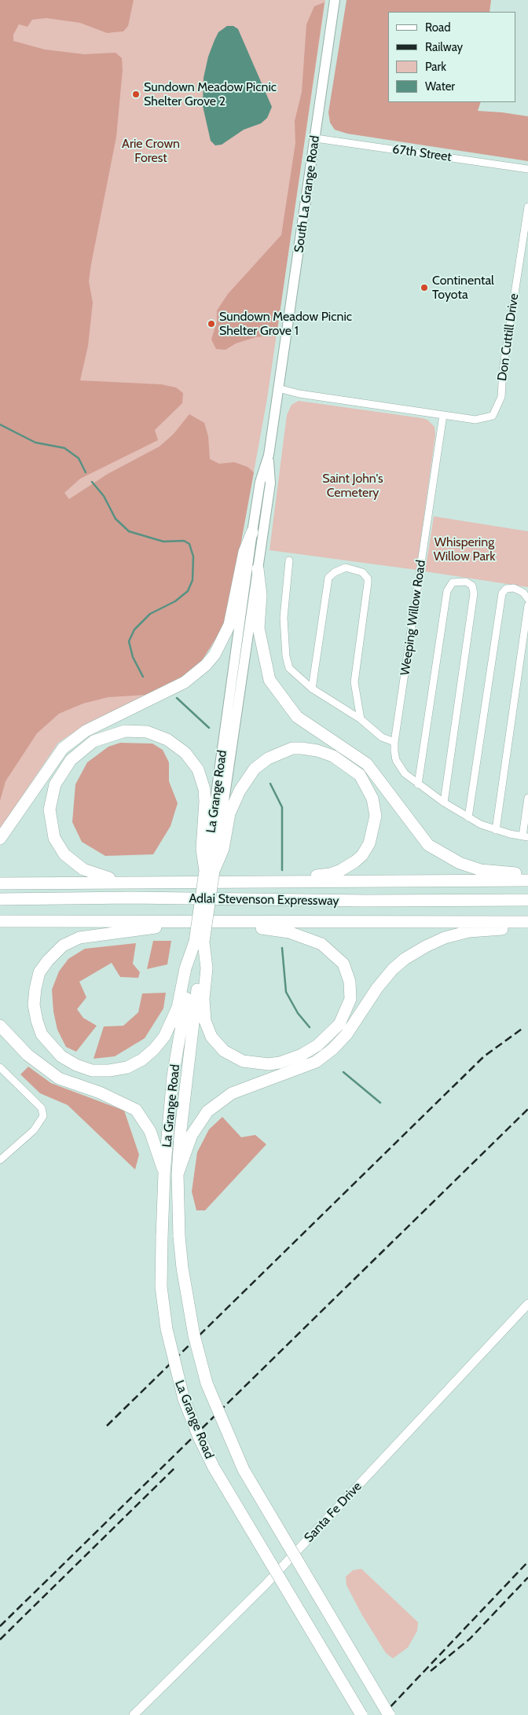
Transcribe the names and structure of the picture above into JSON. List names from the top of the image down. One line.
{"streets":{"highway":["La Grange Road","Adlai Stevenson Expressway"],"main road":["South La Grange Road"],"street":["67th Street","Don Cuttill Drive","Weeping Willow Road","Santa Fe Drive"]},"crossings":[["67th Street","South La Grange Road"],["South La Grange Road","La Grange Road"],["Don Cuttill Drive","Weeping Willow Road"]],"parks":["Arie Crown Forest","Saint John's Cemetery","Whispering Willow Park"],"places":["Sundown Meadow Picnic Shelter Grove 2","Continental Toyota","Sundown Meadow Picnic Shelter Grove 1"],"legend":["Road","Railway","Park","Water"]}
